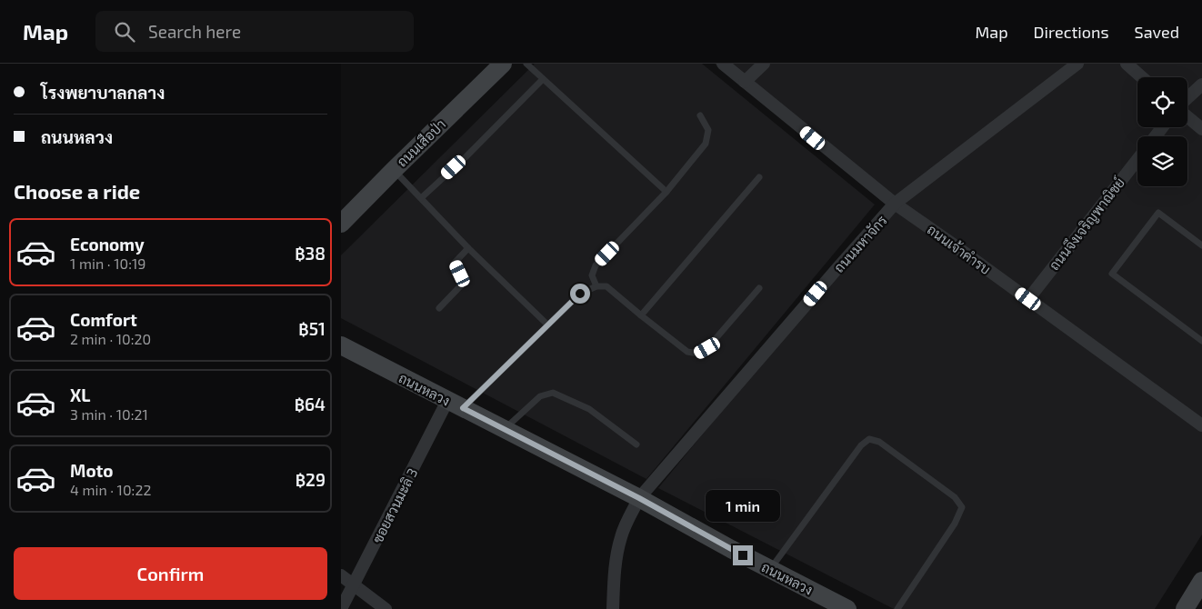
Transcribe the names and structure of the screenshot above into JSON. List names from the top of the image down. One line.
{"streets":{"street":["ถนนเสือป่า","ถนนจึงเจริญพาณิชย์","ถนนมหาจักร","ถนนเจ้าคำรบ","ถนนหลวง","ซอยสวนมะลิ 3"]},"crossings":[["ถนนจึงเจริญพาณิชย์","ถนนเจ้าคำรบ"],["ถนนมหาจักร","ถนนเจ้าคำรบ"],["ถนนมหาจักร","ถนนหลวง"],["ถนนหลวง","ซอยสวนมะลิ 3"]],"page":{"header":"Map","search":"Search here","nav":["Map","Directions","Saved"],"banner":["โรงพยาบาลกลาง","ถนนหลวง"],"heading":"Choose a ride","list":[{"name":"Economy","note":"1 min · 10:19","value":"฿38"},{"name":"Comfort","note":"2 min · 10:20","value":"฿51"},{"name":"XL","note":"3 min · 10:21","value":"฿64"},{"name":"Moto","note":"4 min · 10:22","value":"฿29"}],"bubble":"1 min","buttons":"Confirm"}}
